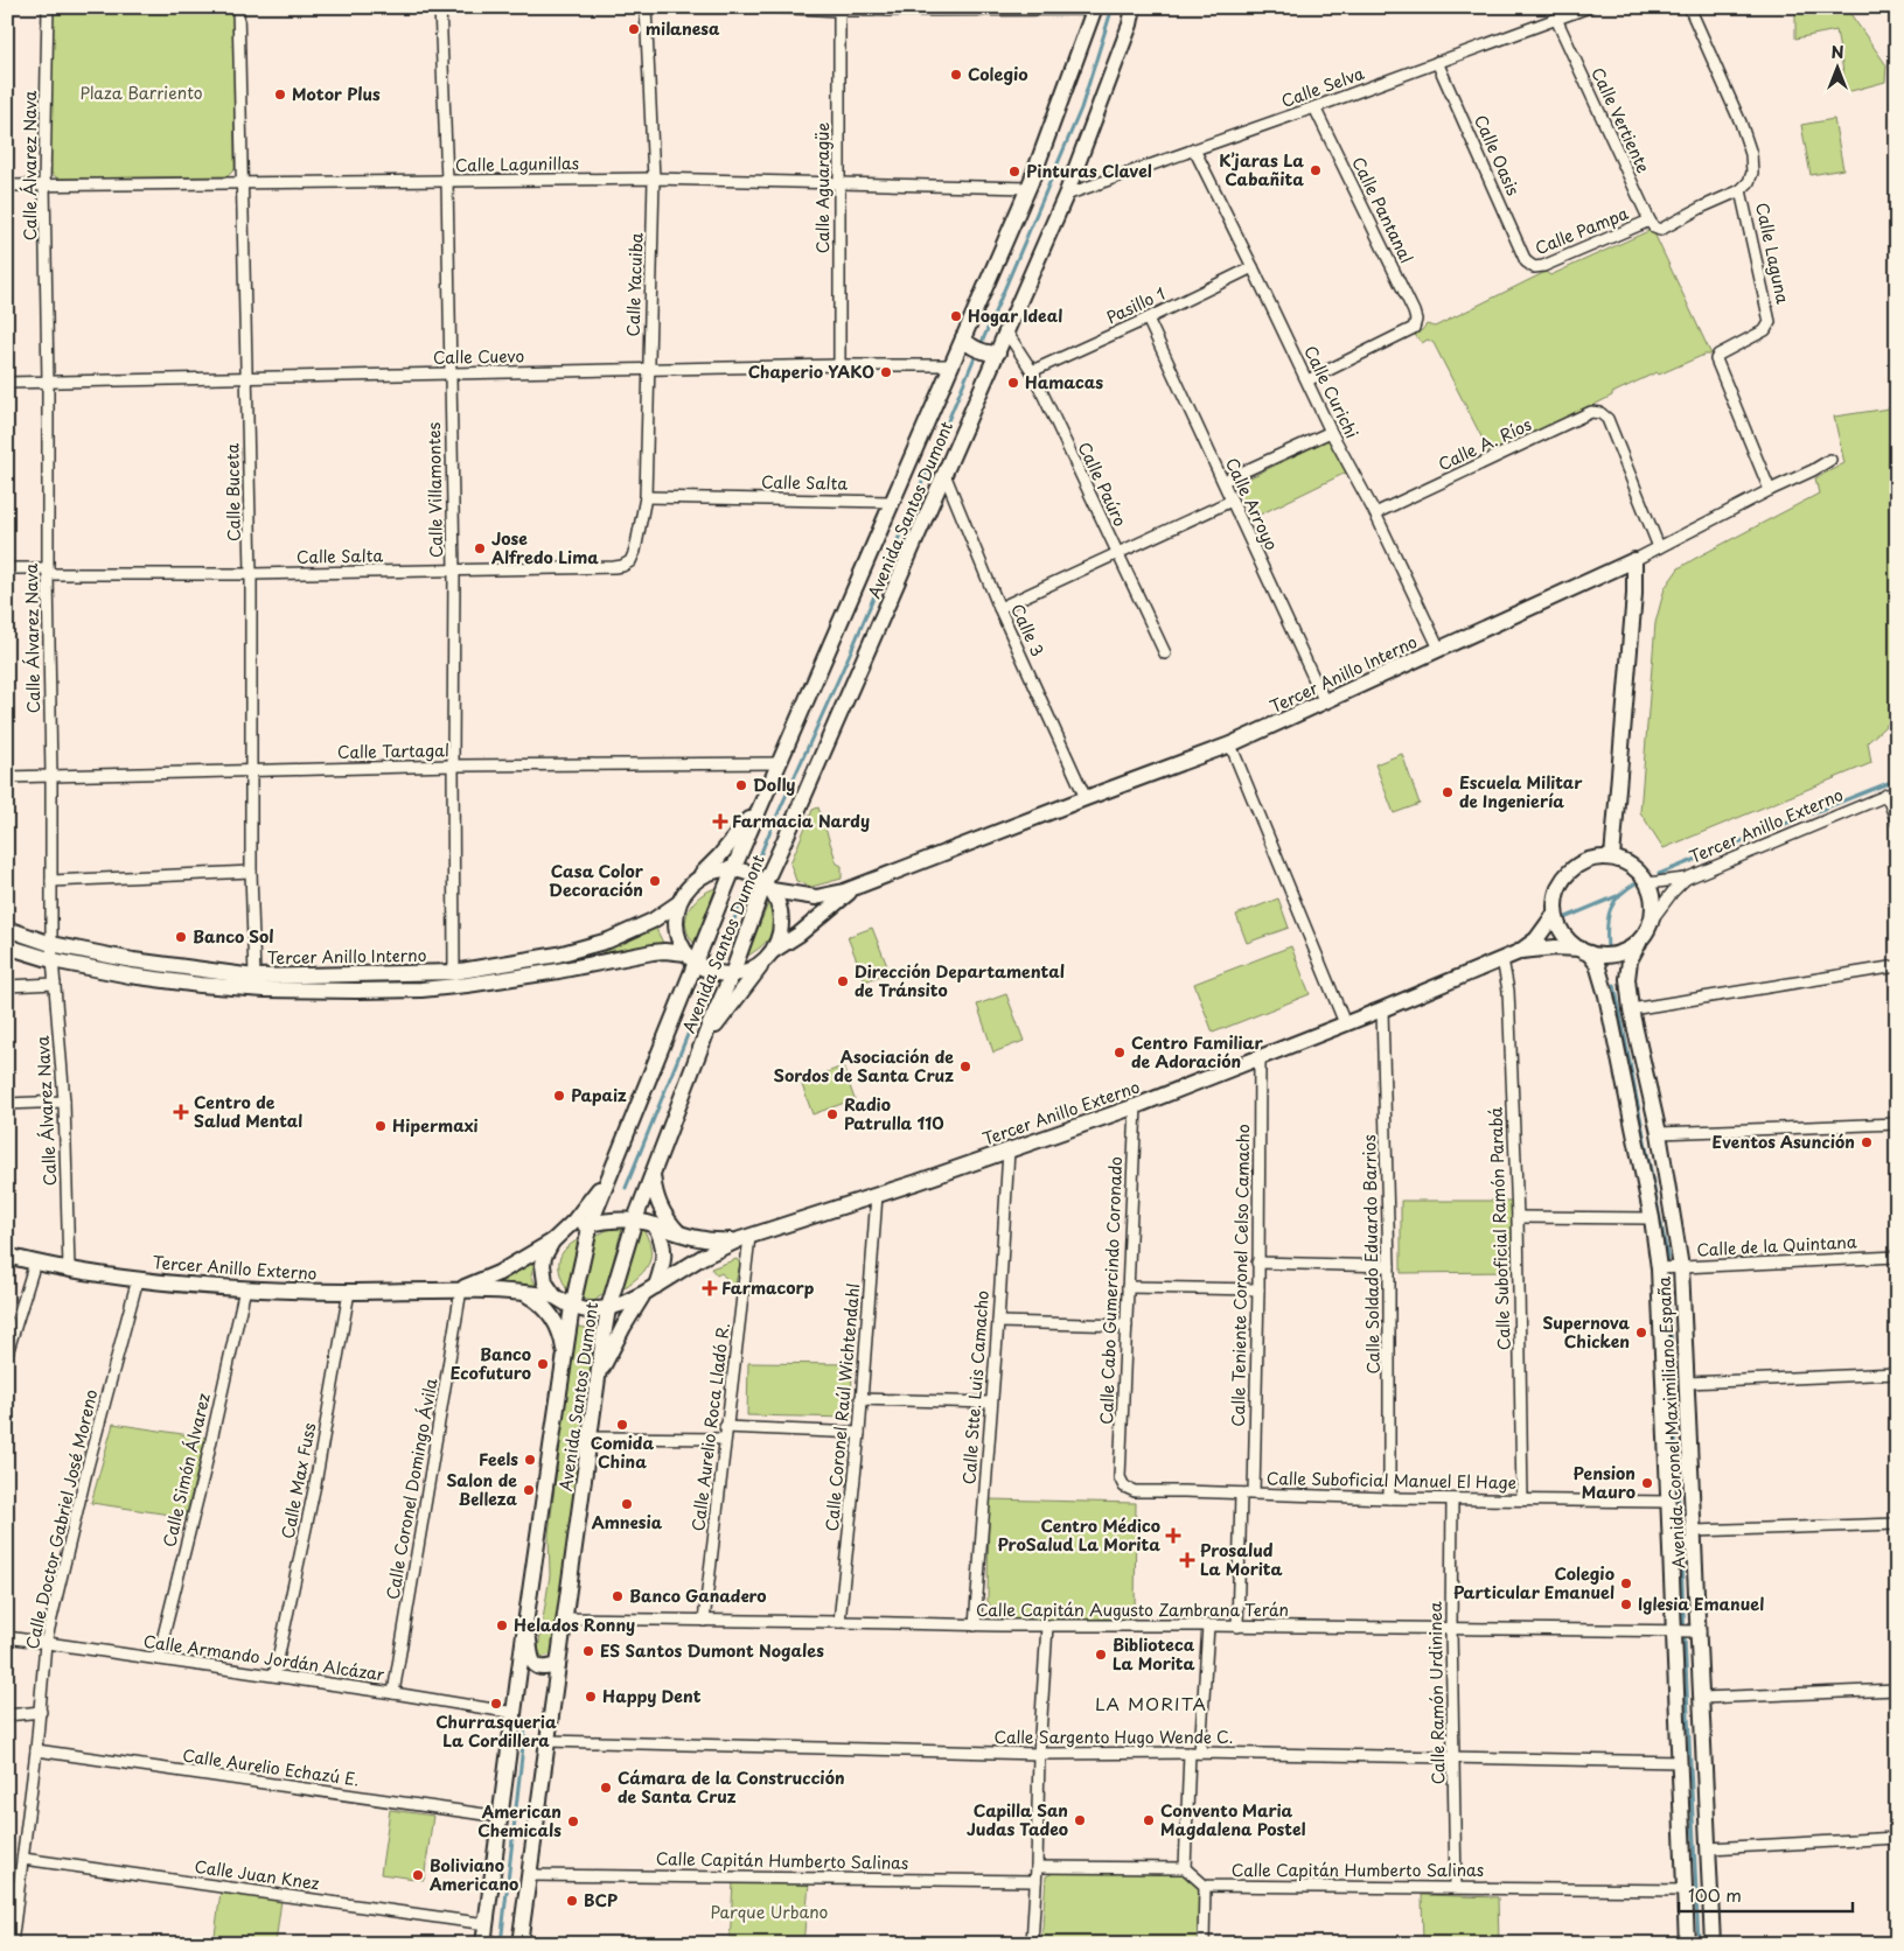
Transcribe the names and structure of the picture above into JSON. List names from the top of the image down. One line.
{"streets":{"main road":["Avenida Santos Dumont","Tercer Anillo Interno","Tercer Anillo Externo","Avenida Coronel Maximiliano España"],"street":["Calle Selva","Calle Vertiente","Calle Oasis","Calle Lagunillas","Calle Álvarez Nava","Calle Aguaragüe","Calle Pantanal","Calle Pampa","Calle Laguna","Calle Yacuiba","Pasillo 1","Calle Cuevo","Calle Curichi","Calle A. Ríos","Calle Salta","Calle Paúro","Calle Villamontes","Calle Buceta","Calle Arroyo","Calle 3","Calle Tartagal","Calle Suboficial Ramón Parabá","Calle de la Quintana","Calle Soldado Eduardo Barrios","Calle Teniente Coronel Celso Camacho","Calle Cabo Gumercindo Coronado","Calle Stte. Luis Camacho","Calle Coronel Raúl Wichtendahl","Calle Aurelio Roca Lladó R.","Calle Simón Álvarez","Calle Max Fuss","Calle Suboficial Manuel El Hage","Calle Coronel Domingo Ávila","Calle Doctor Gabriel José Moreno","Calle Capitán Augusto Zambrana Terán","Calle Armando Jordán Alcázar","Calle Ramón Urdininea","Calle Sargento Hugo Wende C.","Calle Aurelio Echazú E.","Calle Capitán Humberto Salinas","Calle Juan Knez"]},"crossings":[["Calle Selva","Calle Vertiente"],["Calle Selva","Calle Oasis"],["Calle Selva","Calle Pantanal"],["Calle Selva","Calle Curichi"],["Calle Selva","Avenida Santos Dumont"],["Calle Vertiente","Calle Pampa"],["Calle Vertiente","Calle Laguna"],["Calle Oasis","Calle Pampa"],["Calle Lagunillas","Calle Álvarez Nava"],["Calle Lagunillas","Calle Aguaragüe"],["Calle Lagunillas","Calle Yacuiba"],["Calle Lagunillas","Calle Villamontes"],["Calle Lagunillas","Calle Buceta"],["Calle Lagunillas","Avenida Santos Dumont"],["Calle Álvarez Nava","Calle Cuevo"],["Calle Álvarez Nava","Calle Salta"],["Calle Álvarez Nava","Tercer Anillo Interno"],["Calle Álvarez Nava","Calle Tartagal"],["Calle Álvarez Nava","Tercer Anillo Externo"],["Calle Aguaragüe","Calle Cuevo"],["Calle Pantanal","Calle Curichi"],["Calle Laguna","Tercer Anillo Interno"],["Calle Yacuiba","Calle Cuevo"],["Calle Yacuiba","Calle Salta"],["Pasillo 1","Calle Curichi"],["Pasillo 1","Calle Paúro"],["Pasillo 1","Calle Arroyo"],["Calle Cuevo","Calle Villamontes"],["Calle Cuevo","Calle Buceta"],["Calle Cuevo","Avenida Santos Dumont"],["Calle Curichi","Calle A. Ríos"],["Calle Curichi","Tercer Anillo Interno"],["Calle A. Ríos","Tercer Anillo Interno"],["Calle Salta","Calle Villamontes"],["Calle Salta","Calle Buceta"],["Calle Salta","Avenida Santos Dumont"],["Calle Paúro","Avenida Santos Dumont"],["Calle Villamontes","Tercer Anillo Interno"],["Calle Villamontes","Calle Tartagal"],["Calle Buceta","Tercer Anillo Interno"],["Calle Buceta","Calle Tartagal"],["Calle Arroyo","Tercer Anillo Interno"],["Avenida Santos Dumont","Calle 3"],["Avenida Santos Dumont","Tercer Anillo Interno"],["Avenida Santos Dumont","Calle Tartagal"],["Avenida Santos Dumont","Tercer Anillo Externo"],["Avenida Santos Dumont","Calle Capitán Augusto Zambrana Terán"],["Avenida Santos Dumont","Calle Armando Jordán Alcázar"],["Avenida Santos Dumont","Calle Sargento Hugo Wende C."],["Avenida Santos Dumont","Calle Aurelio Echazú E."],["Avenida Santos Dumont","Calle Capitán Humberto Salinas"],["Avenida Santos Dumont","Calle Juan Knez"],["Calle 3","Tercer Anillo Interno"],["Tercer Anillo Externo","Calle Suboficial Ramón Parabá"],["Tercer Anillo Externo","Calle Soldado Eduardo Barrios"],["Tercer Anillo Externo","Calle Teniente Coronel Celso Camacho"],["Tercer Anillo Externo","Calle Cabo Gumercindo Coronado"],["Tercer Anillo Externo","Calle Stte. Luis Camacho"],["Tercer Anillo Externo","Calle Coronel Raúl Wichtendahl"],["Tercer Anillo Externo","Avenida Coronel Maximiliano España"],["Tercer Anillo Externo","Calle Aurelio Roca Lladó R."],["Tercer Anillo Externo","Calle Simón Álvarez"],["Tercer Anillo Externo","Calle Max Fuss"],["Tercer Anillo Externo","Calle Coronel Domingo Ávila"],["Tercer Anillo Externo","Calle Doctor Gabriel José Moreno"],["Calle Suboficial Ramón Parabá","Calle Suboficial Manuel El Hage"],["Calle de la Quintana","Avenida Coronel Maximiliano España"],["Calle Soldado Eduardo Barrios","Calle Suboficial Manuel El Hage"],["Calle Teniente Coronel Celso Camacho","Calle Suboficial Manuel El Hage"],["Calle Cabo Gumercindo Coronado","Calle Suboficial Manuel El Hage"],["Calle Stte. Luis Camacho","Calle Capitán Augusto Zambrana Terán"],["Calle Coronel Raúl Wichtendahl","Calle Capitán Augusto Zambrana Terán"],["Avenida Coronel Maximiliano España","Calle Suboficial Manuel El Hage"],["Avenida Coronel Maximiliano España","Calle Capitán Augusto Zambrana Terán"],["Avenida Coronel Maximiliano España","Calle Sargento Hugo Wende C."],["Avenida Coronel Maximiliano España","Calle Capitán Humberto Salinas"],["Calle Aurelio Roca Lladó R.","Calle Capitán Augusto Zambrana Terán"],["Calle Simón Álvarez","Calle Armando Jordán Alcázar"],["Calle Max Fuss","Calle Armando Jordán Alcázar"],["Calle Suboficial Manuel El Hage","Calle Ramón Urdininea"],["Calle Coronel Domingo Ávila","Calle Armando Jordán Alcázar"],["Calle Doctor Gabriel José Moreno","Calle Armando Jordán Alcázar"],["Calle Doctor Gabriel José Moreno","Calle Aurelio Echazú E."],["Calle Doctor Gabriel José Moreno","Calle Juan Knez"],["Calle Capitán Augusto Zambrana Terán","Calle Ramón Urdininea"],["Calle Ramón Urdininea","Calle Sargento Hugo Wende C."],["Calle Ramón Urdininea","Calle Capitán Humberto Salinas"]],"districts":["LA MORITA"],"parks":["Plaza Barriento","Parque Urbano"],"places":{"other":["milanesa","Colegio","Motor Plus","K’jaras La Cabañita","Pinturas Clavel","Hogar Ideal","Chaperio YAKO","Hamacas","Jose Alfredo Lima","Dolly","Escuela Militar de Ingeniería","Casa Color Decoración","Banco Sol","Dirección Departamental de Tránsito","Centro Familiar de Adoración","Asociación de Sordos de Santa Cruz","Papaiz","Radio Patrulla 110","Hipermaxi","Eventos Asunción","Supernova Chicken","Banco Ecofuturo","Comida China","Feels","Pension Mauro","Salon de Belleza","Amnesia","Colegio Particular Emanuel","Banco Ganadero","Iglesia Emanuel","Helados Ronny","ES Santos Dumont Nogales","Biblioteca La Morita","Happy Dent","Churrasqueria La Cordillera","Cámara de la Construcción de Santa Cruz","Capilla San Judas Tadeo","Convento Maria Magdalena Postel","American Chemicals","Boliviano Americano","BCP"],"health":["Farmacia Nardy","Centro de Salud Mental","Farmacorp","Centro Médico ProSalud La Morita","Prosalud La Morita"]},"scale_bar":"100 m","north":"top"}
